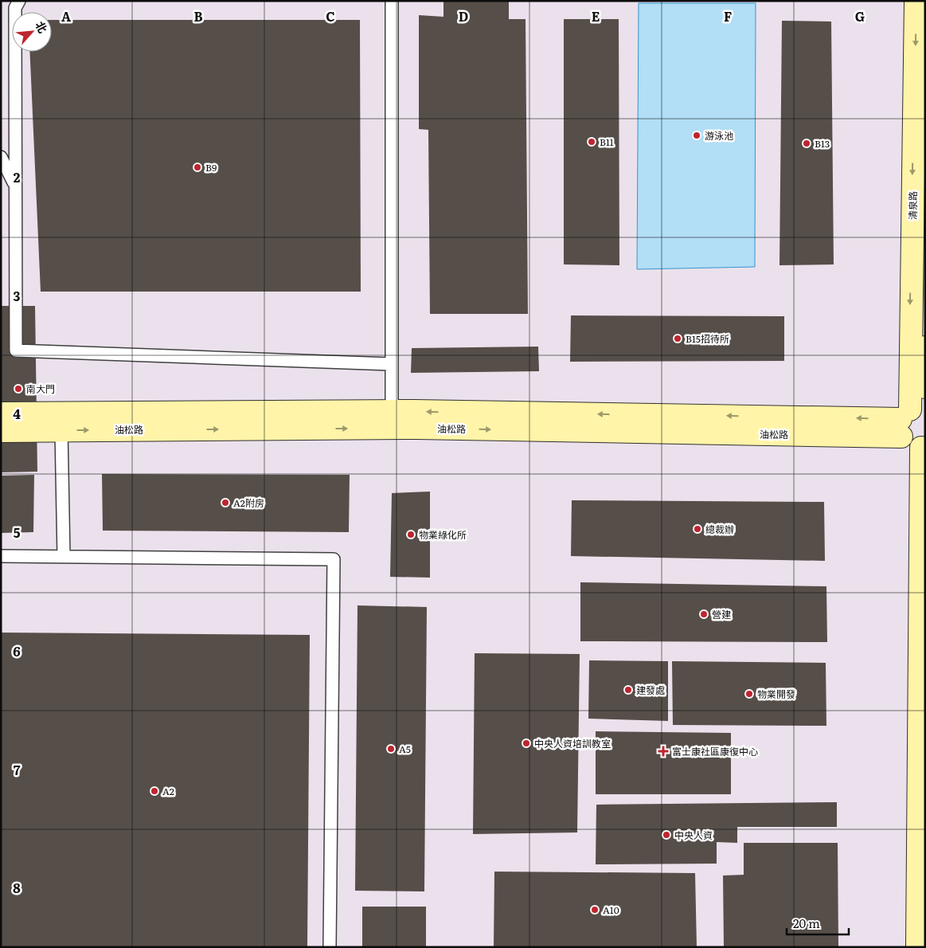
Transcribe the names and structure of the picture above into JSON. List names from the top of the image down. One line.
{"streets":{"street":["清泉路","油松路"]},"crossings":[["清泉路","油松路"]],"one_way":["清泉路"],"places":{"other":["游泳池","B11","B13","B9","B15招待所","南大門","A2附房","總裁辦","物業綠化所","營建","建發處","物業開發","中央人資培訓教室","A5","A2","中央人資","A10"],"health":["富士康社區康復中心"]},"scale_bar":"20 m","north":"top right","grid":{"columns":["A","B","C","D","E","F","G"],"rows":["2","3","4","5","6","7","8"]}}
